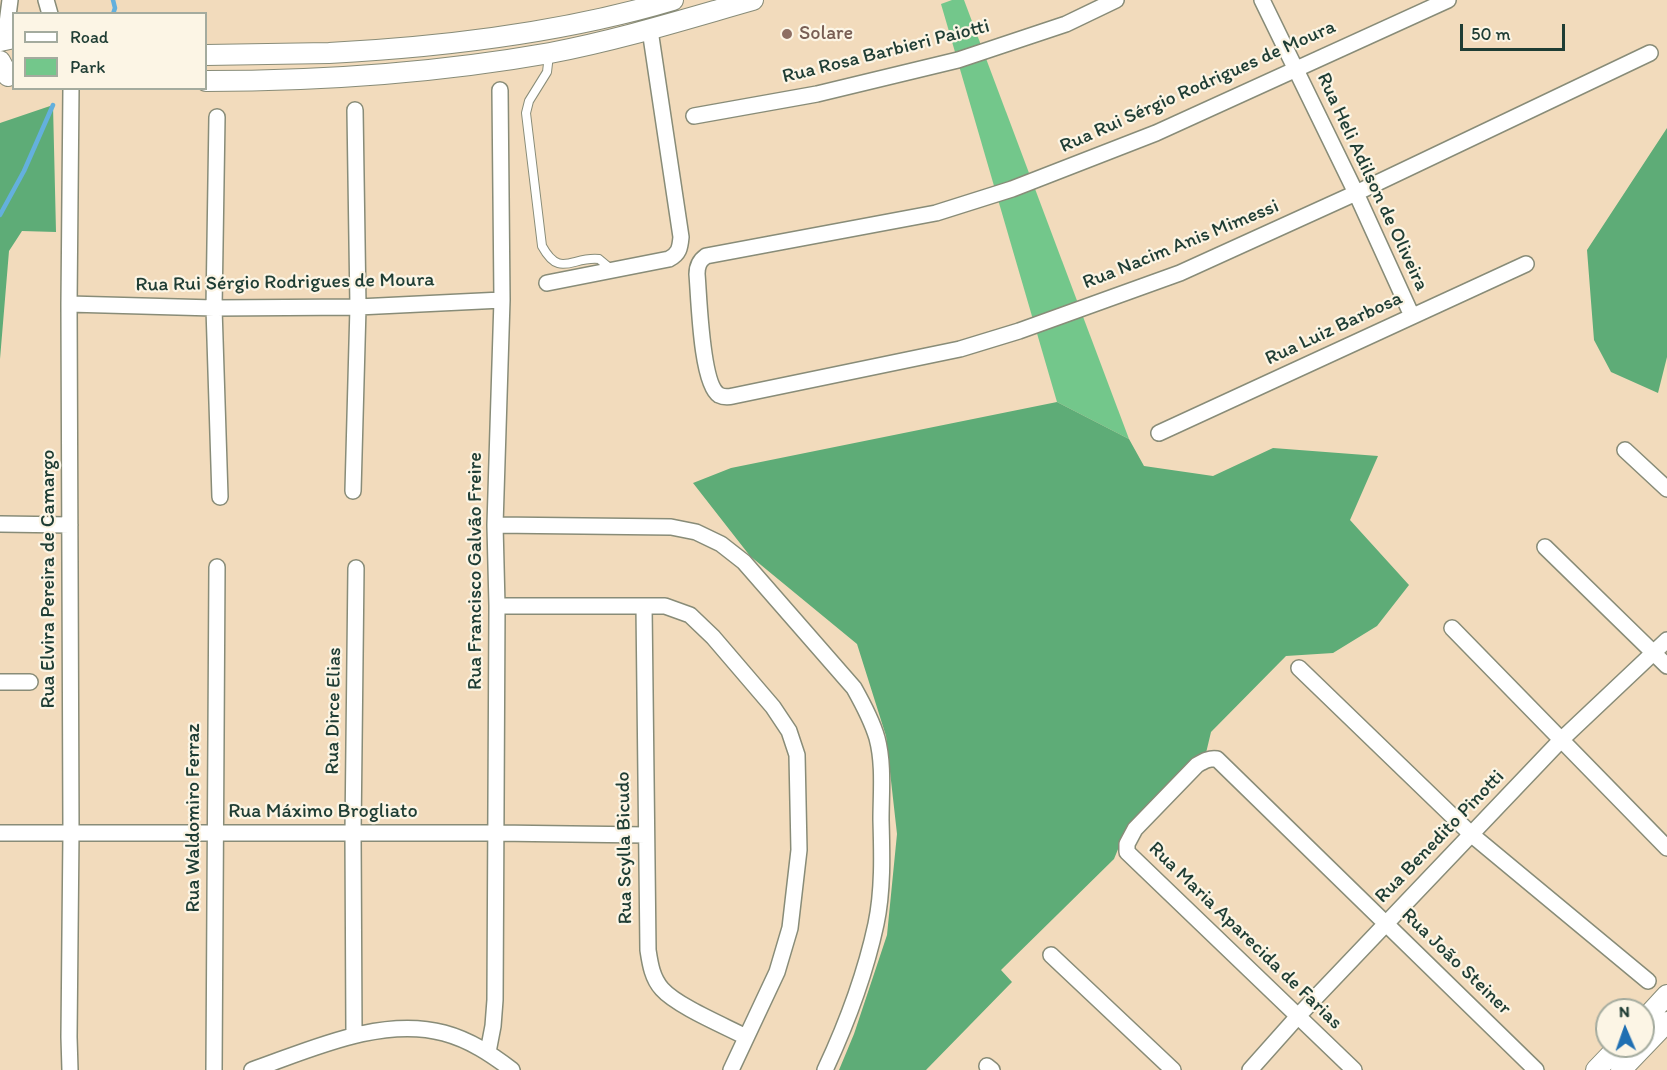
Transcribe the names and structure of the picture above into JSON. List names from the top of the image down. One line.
{"streets":{"street":["Rua Rosa Barbieri Paiotti","Rua Rui Sérgio Rodrigues de Moura","Rua Heli Adilson de Oliveira","Rua Nacim Anis Mimessi","Rua Luiz Barbosa","Rua Francisco Galvão Freire","Rua Elvira Pereira de Camargo","Rua Dirce Elias","Rua Máximo Brogliato","Rua Waldomiro Ferraz","Rua Benedito Pinotti","Rua Scylla Bicudo","Rua Maria Aparecida de Farias","Rua João Steiner"]},"crossings":[["Rua Rui Sérgio Rodrigues de Moura","Rua Heli Adilson de Oliveira"],["Rua Rui Sérgio Rodrigues de Moura","Rua Nacim Anis Mimessi"],["Rua Rui Sérgio Rodrigues de Moura","Rua Francisco Galvão Freire"],["Rua Rui Sérgio Rodrigues de Moura","Rua Elvira Pereira de Camargo"],["Rua Heli Adilson de Oliveira","Rua Nacim Anis Mimessi"],["Rua Heli Adilson de Oliveira","Rua Luiz Barbosa"],["Rua Francisco Galvão Freire","Rua Máximo Brogliato"],["Rua Elvira Pereira de Camargo","Rua Máximo Brogliato"],["Rua Dirce Elias","Rua Máximo Brogliato"],["Rua Máximo Brogliato","Rua Waldomiro Ferraz"],["Rua Máximo Brogliato","Rua Scylla Bicudo"],["Rua Benedito Pinotti","Rua Maria Aparecida de Farias"],["Rua Benedito Pinotti","Rua João Steiner"],["Rua Maria Aparecida de Farias","Rua João Steiner"]],"places":["Solare"],"legend":["Road","Park"],"scale_bar":"50 m","north":"top"}
